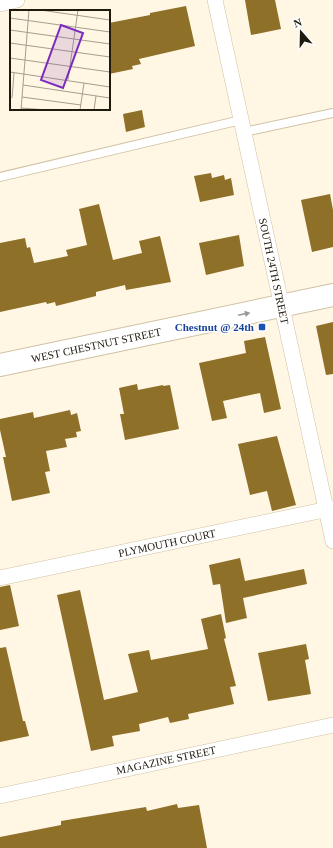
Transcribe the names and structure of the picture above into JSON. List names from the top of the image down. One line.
{"streets":{"main road":["WEST CHESTNUT STREET"],"street":["SOUTH 24TH STREET","PLYMOUTH COURT","MAGAZINE STREET"]},"crossings":[["SOUTH 24TH STREET","WEST CHESTNUT STREET"],["SOUTH 24TH STREET","PLYMOUTH COURT"]],"one_way":["WEST CHESTNUT STREET"],"places":{"transit":["Chestnut @ 24th"]},"north":"top"}
